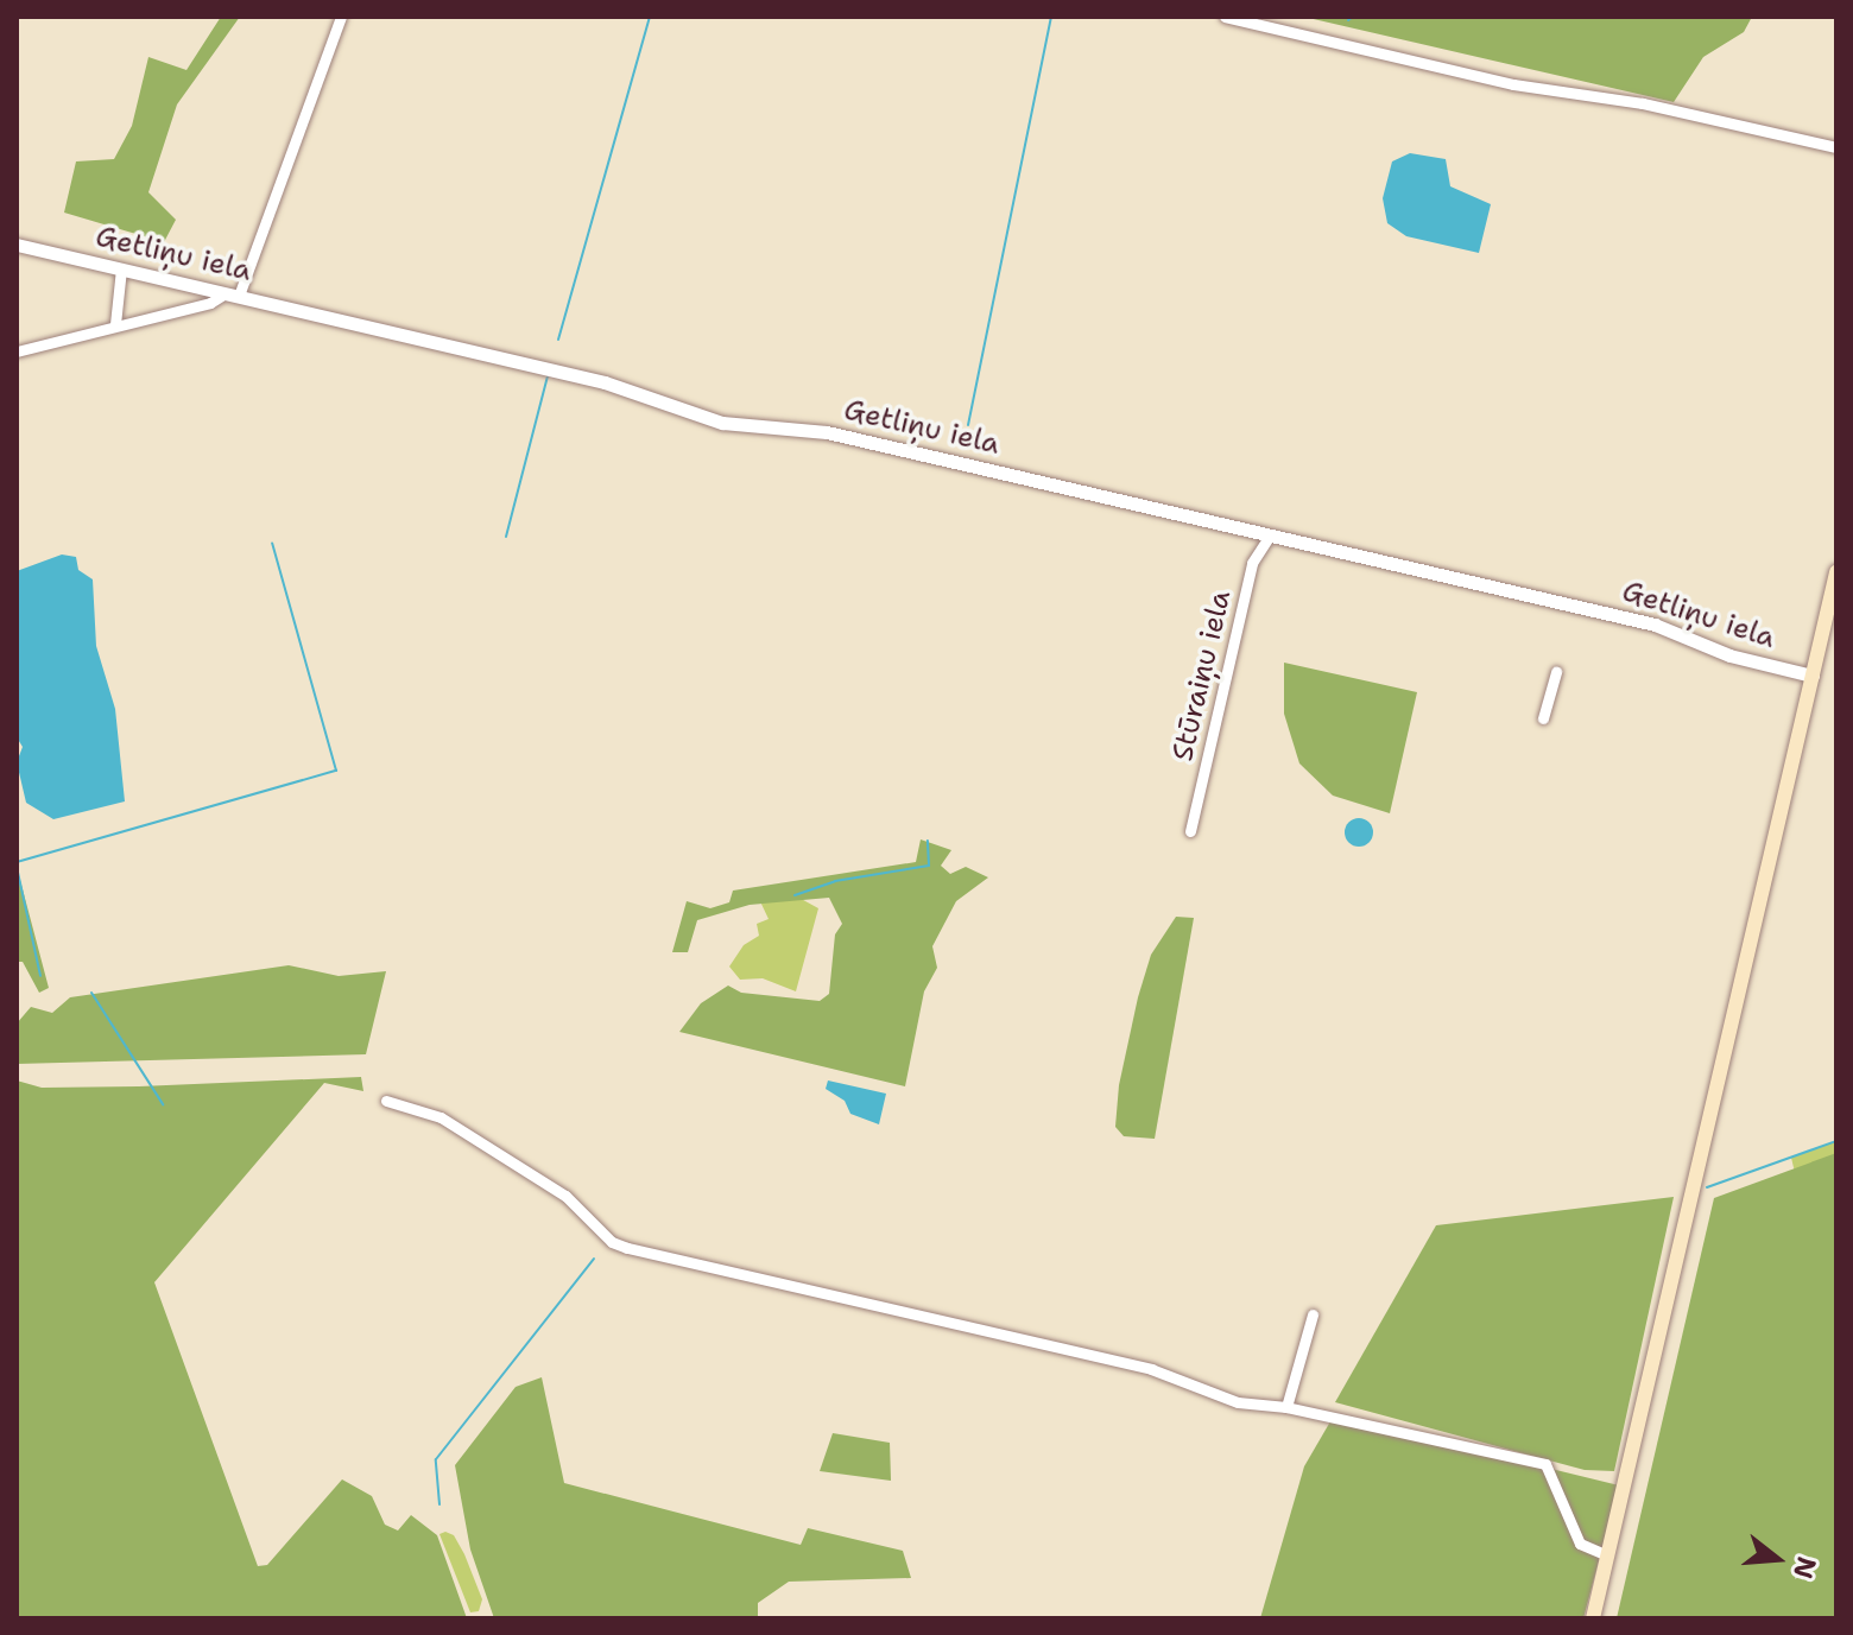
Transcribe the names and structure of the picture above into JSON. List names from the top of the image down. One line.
{"streets":{"street":["Getliņu iela","Stūraiņu iela"]},"crossings":[["Getliņu iela","Stūraiņu iela"]],"north":"right"}
